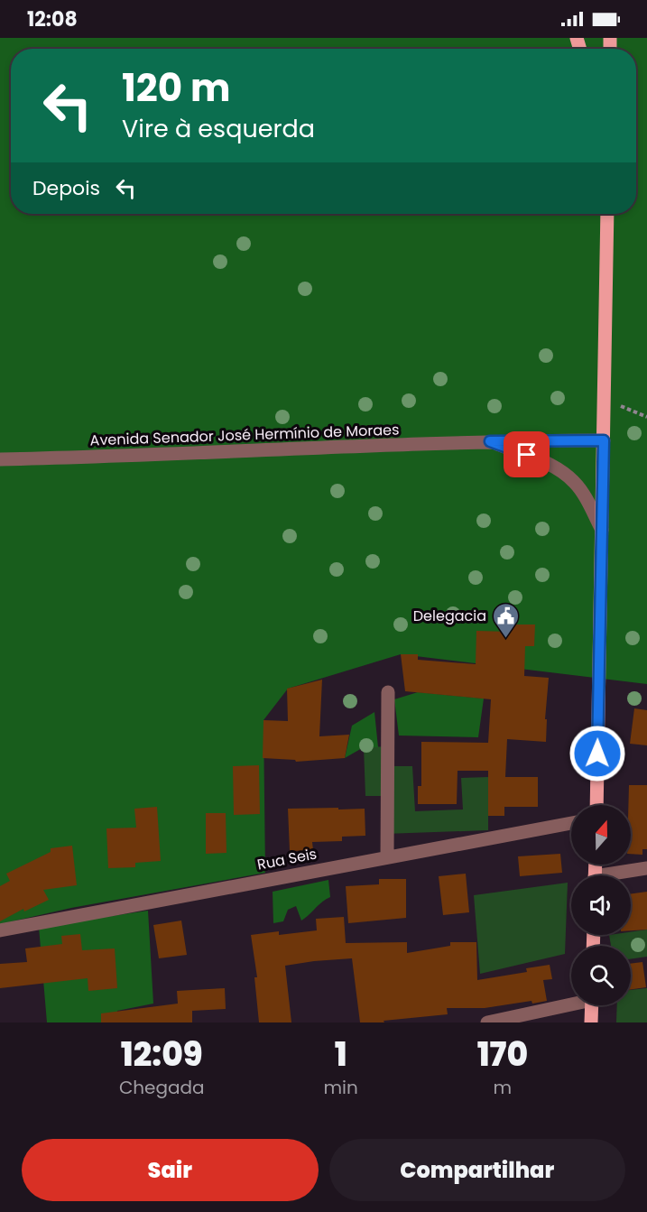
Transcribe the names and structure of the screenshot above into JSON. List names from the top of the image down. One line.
{"streets":{"street":["Avenida Senador José Hermínio de Moraes","Rua Seis"]},"places":{"public building":["Delegacia"]},"north":"top","page":{"status":"12:08","turn":["120 m","Vire à esquerda"],"then":"Depois","eta":["12:09","Chegada","1","min","170","m"],"buttons":["Sair","Compartilhar"]}}
